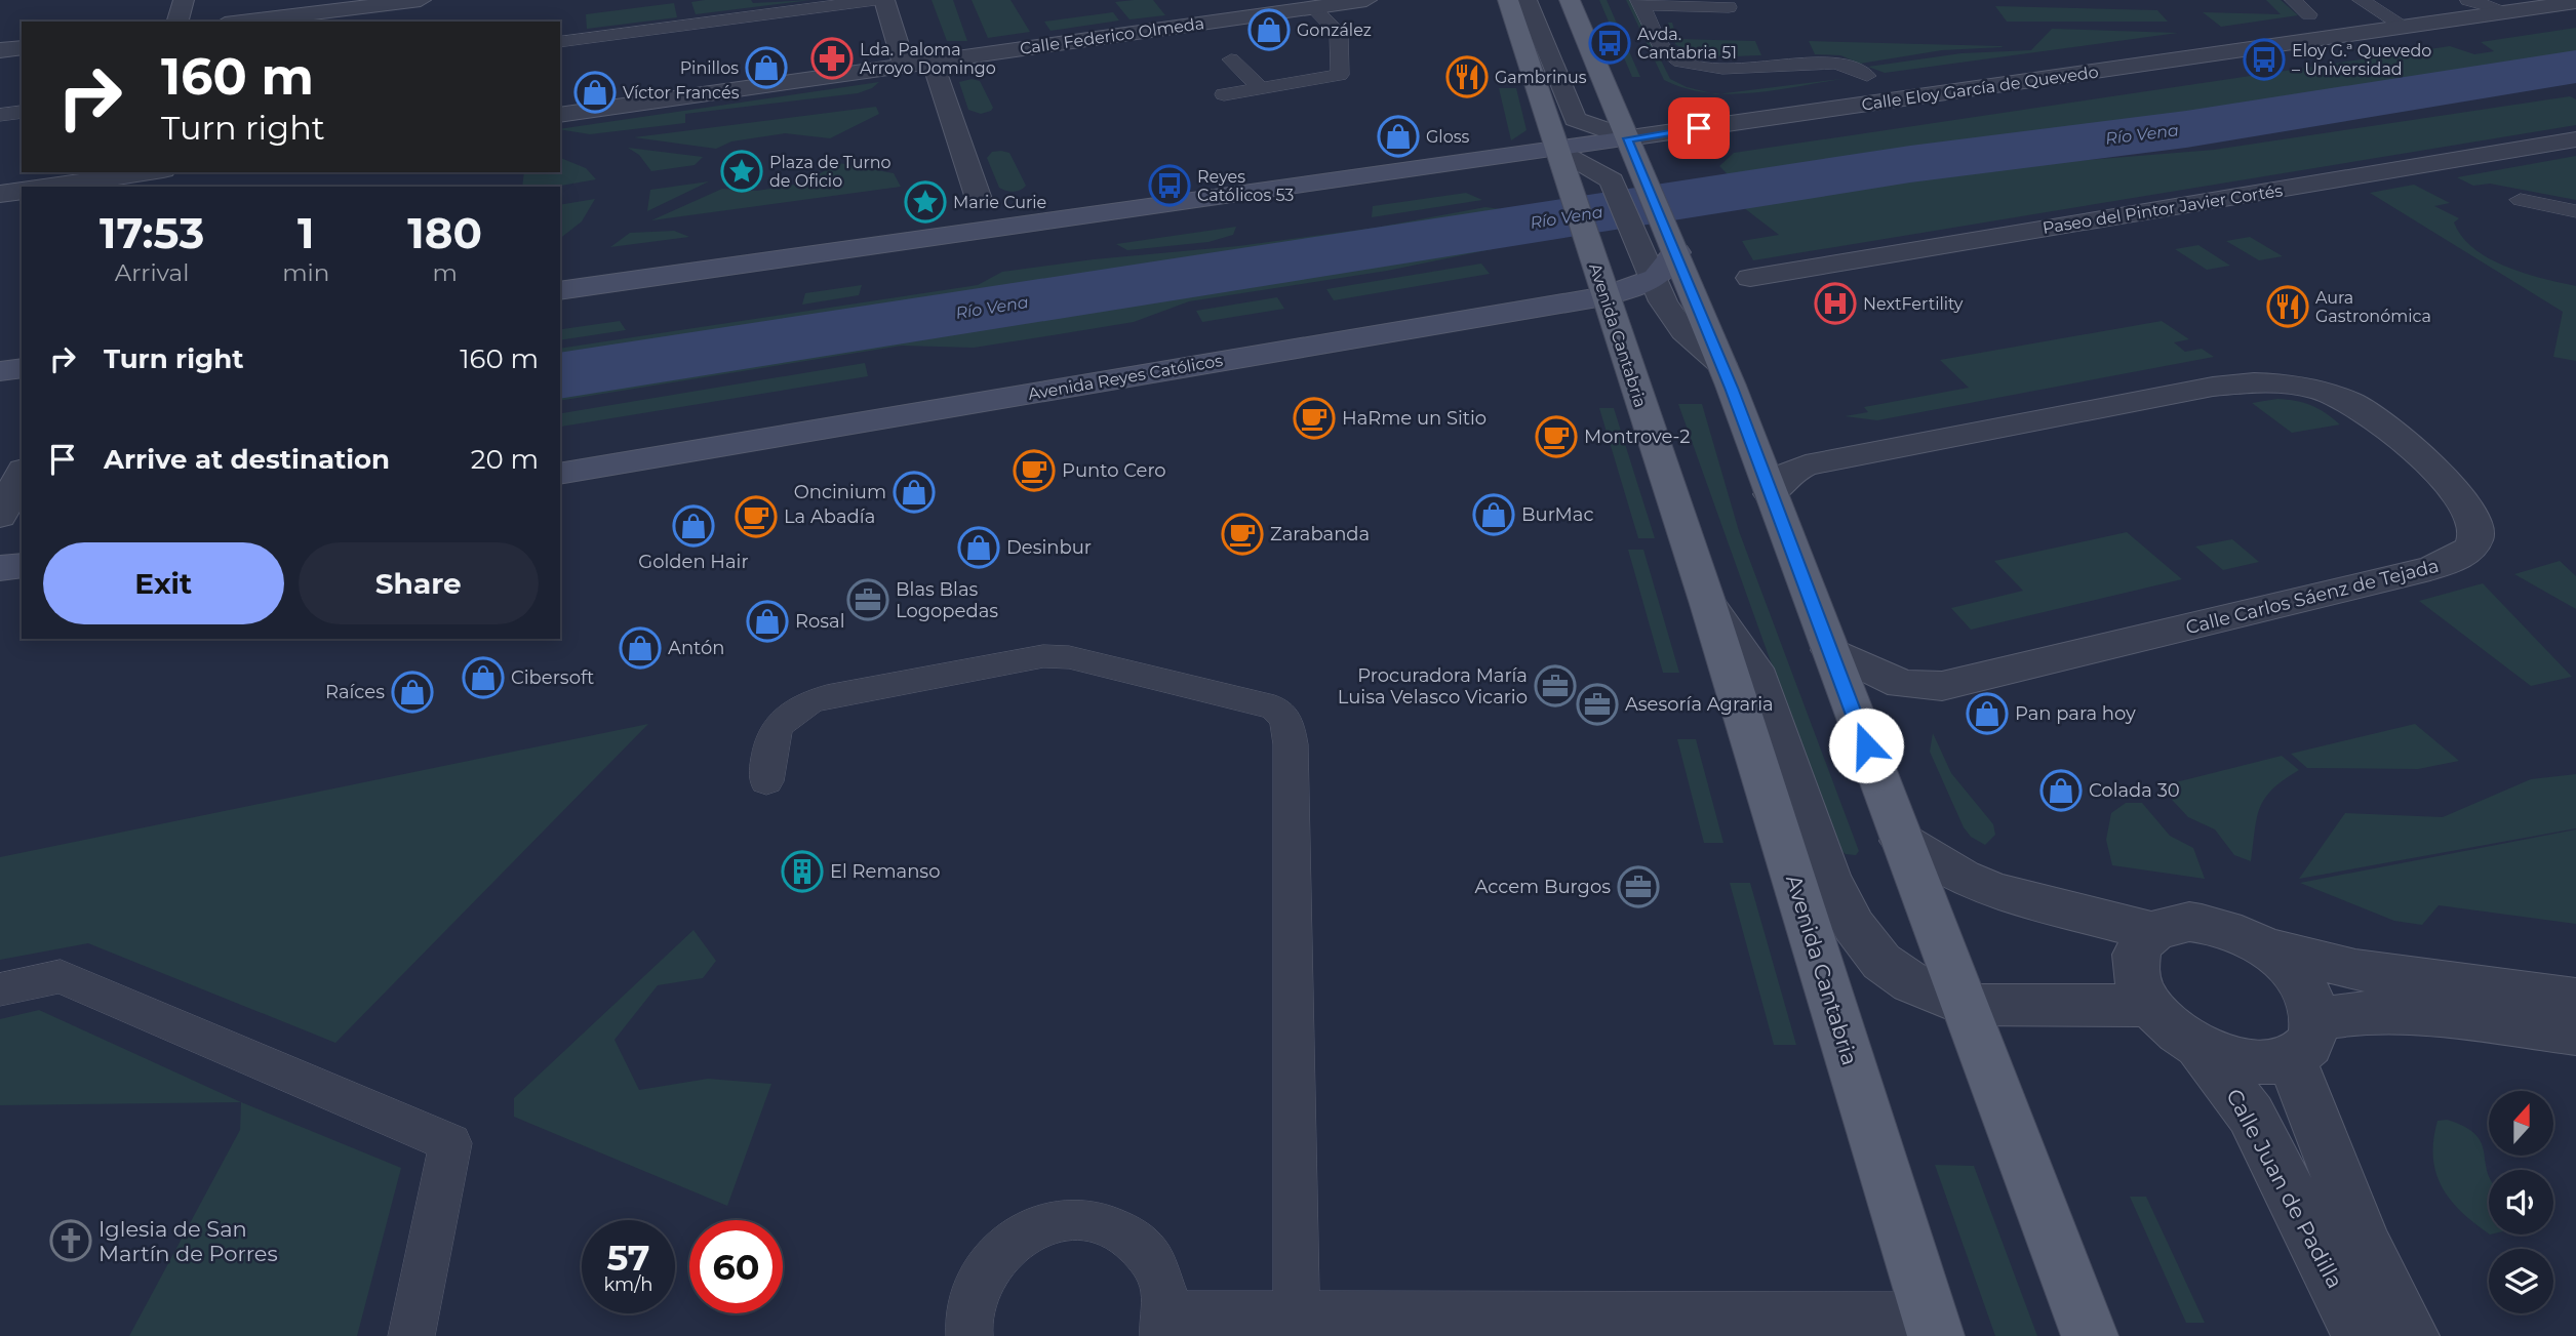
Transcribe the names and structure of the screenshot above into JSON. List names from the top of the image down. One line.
{"streets":{"main road":["Avenida Cantabria"],"street":["Calle Federico Olmeda","Calle Eloy García de Quevedo","Paseo del Pintor Javier Cortés","Avenida Reyes Católicos","Calle Carlos Sáenz de Tejada","Calle Juan de Padilla"]},"crossings":[["Calle Eloy García de Quevedo","Avenida Cantabria"],["Avenida Cantabria","Avenida Reyes Católicos"]],"water":["Río Vena"],"places":{"shop":["González","Pinillos","Víctor Francés","Gloss","Oncinium","BurMac","Golden Hair","Desinbur","Rosal","Antón","Cibersoft","Raíces","Pan para hoy","Colada 30"],"bus stop":["Avda. Cantabria 51","Eloy G.ª Quevedo – Universidad","Reyes Católicos 53"],"pharmacy":["Lda. Paloma Arroyo Domingo"],"restaurant":["Gambrinus","Aura Gastronómica"],"place":["Plaza de Turno de Oficio","Marie Curie"],"hospital":["NextFertility"],"cafe":["HaRme un Sitio","Montrove-2","Punto Cero","La Abadía","Zarabanda"],"office":["Blas Blas Logopedas","Procuradora María Luisa Velasco Vicario","Asesoría Agraria","Accem Burgos"],"building":["El Remanso"],"church":["Iglesia de San Martín de Porres"]},"north":"top","page":{"turn":["160 m","Turn right"],"eta":["17:53","Arrival","1","min","180","m"],"list":[{"name":"Turn right","value":"160 m"},{"name":"Arrive at destination","value":"20 m"}],"buttons":["Exit","Share"],"speed":"57 km/h","limit":"60"}}
